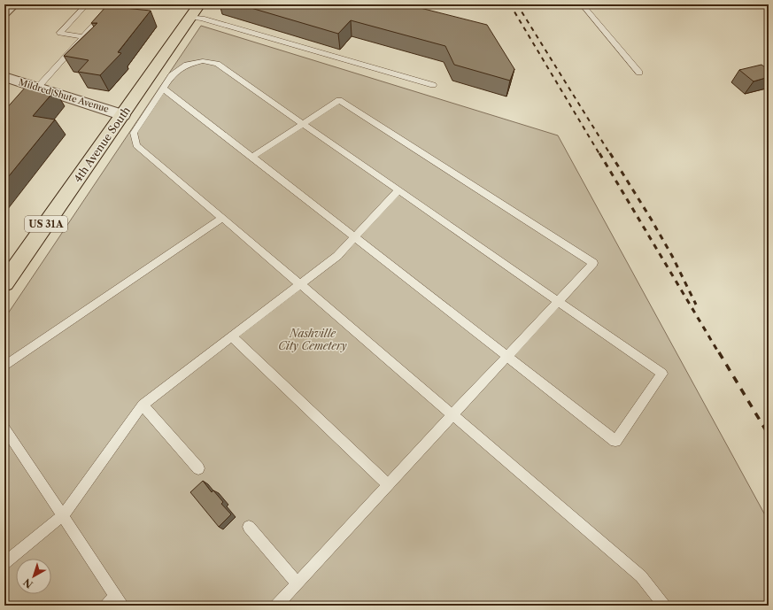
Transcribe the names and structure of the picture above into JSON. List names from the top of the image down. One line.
{"streets":{"main road":["4th Avenue South","US 31A"],"street":["Mildred Shute Avenue"]},"crossings":[["Mildred Shute Avenue","4th Avenue South"]],"parks":["Nashville City Cemetery"],"north":"bottom left"}
